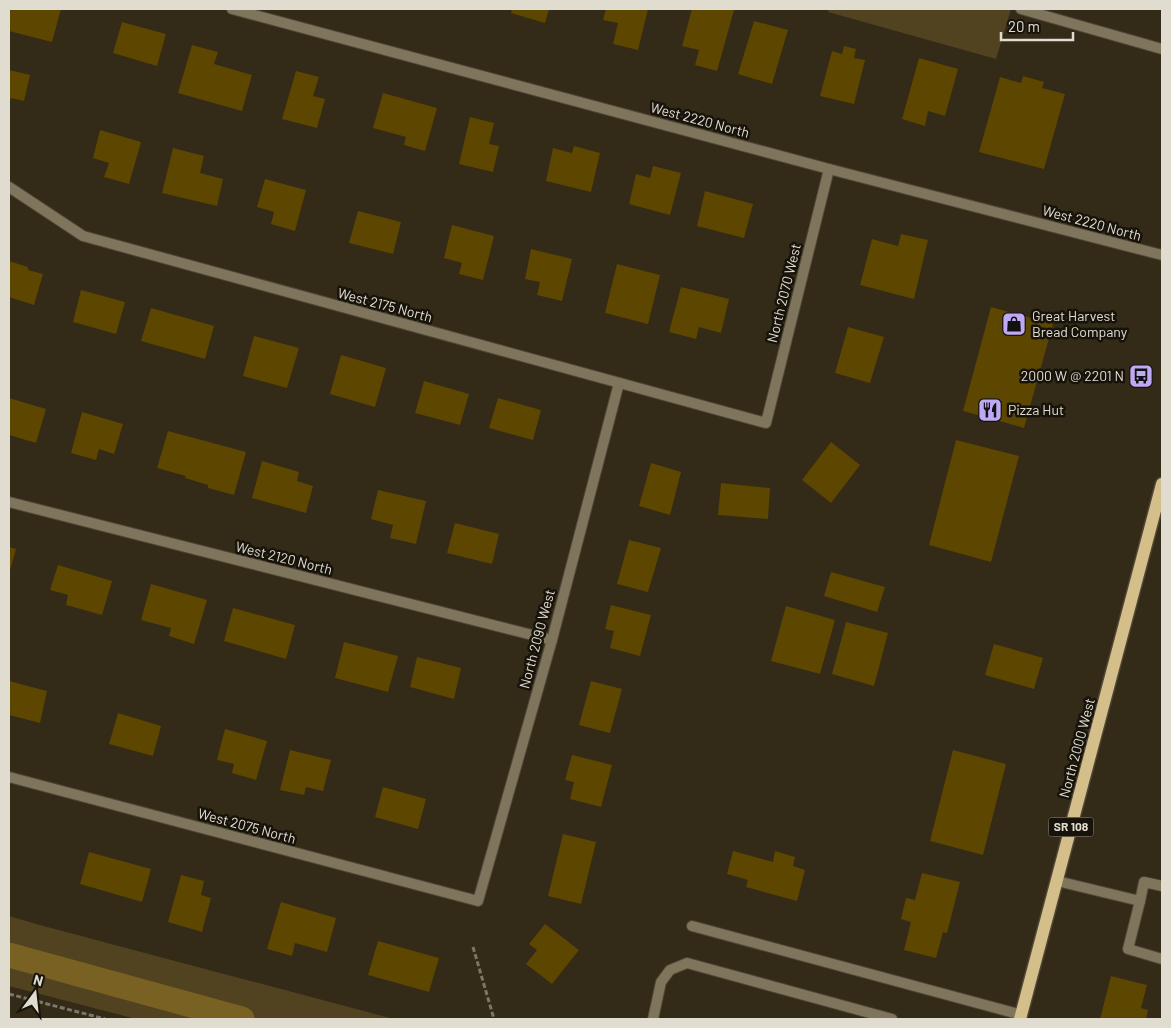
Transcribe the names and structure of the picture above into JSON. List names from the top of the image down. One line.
{"streets":{"main road":["North 2000 West","SR 108"],"street":["West 2220 North","North 2070 West","West 2175 North","West 2120 North","North 2090 West","West 2075 North"]},"crossings":[["West 2220 North","North 2070 West"],["North 2070 West","West 2175 North"],["West 2175 North","North 2090 West"],["West 2120 North","North 2090 West"],["North 2090 West","West 2075 North"]],"places":{"shop":["Great Harvest Bread Company"],"bus stop":["2000 W @ 2201 N"],"restaurant":["Pizza Hut"]},"scale_bar":"20 m","north":"top"}
